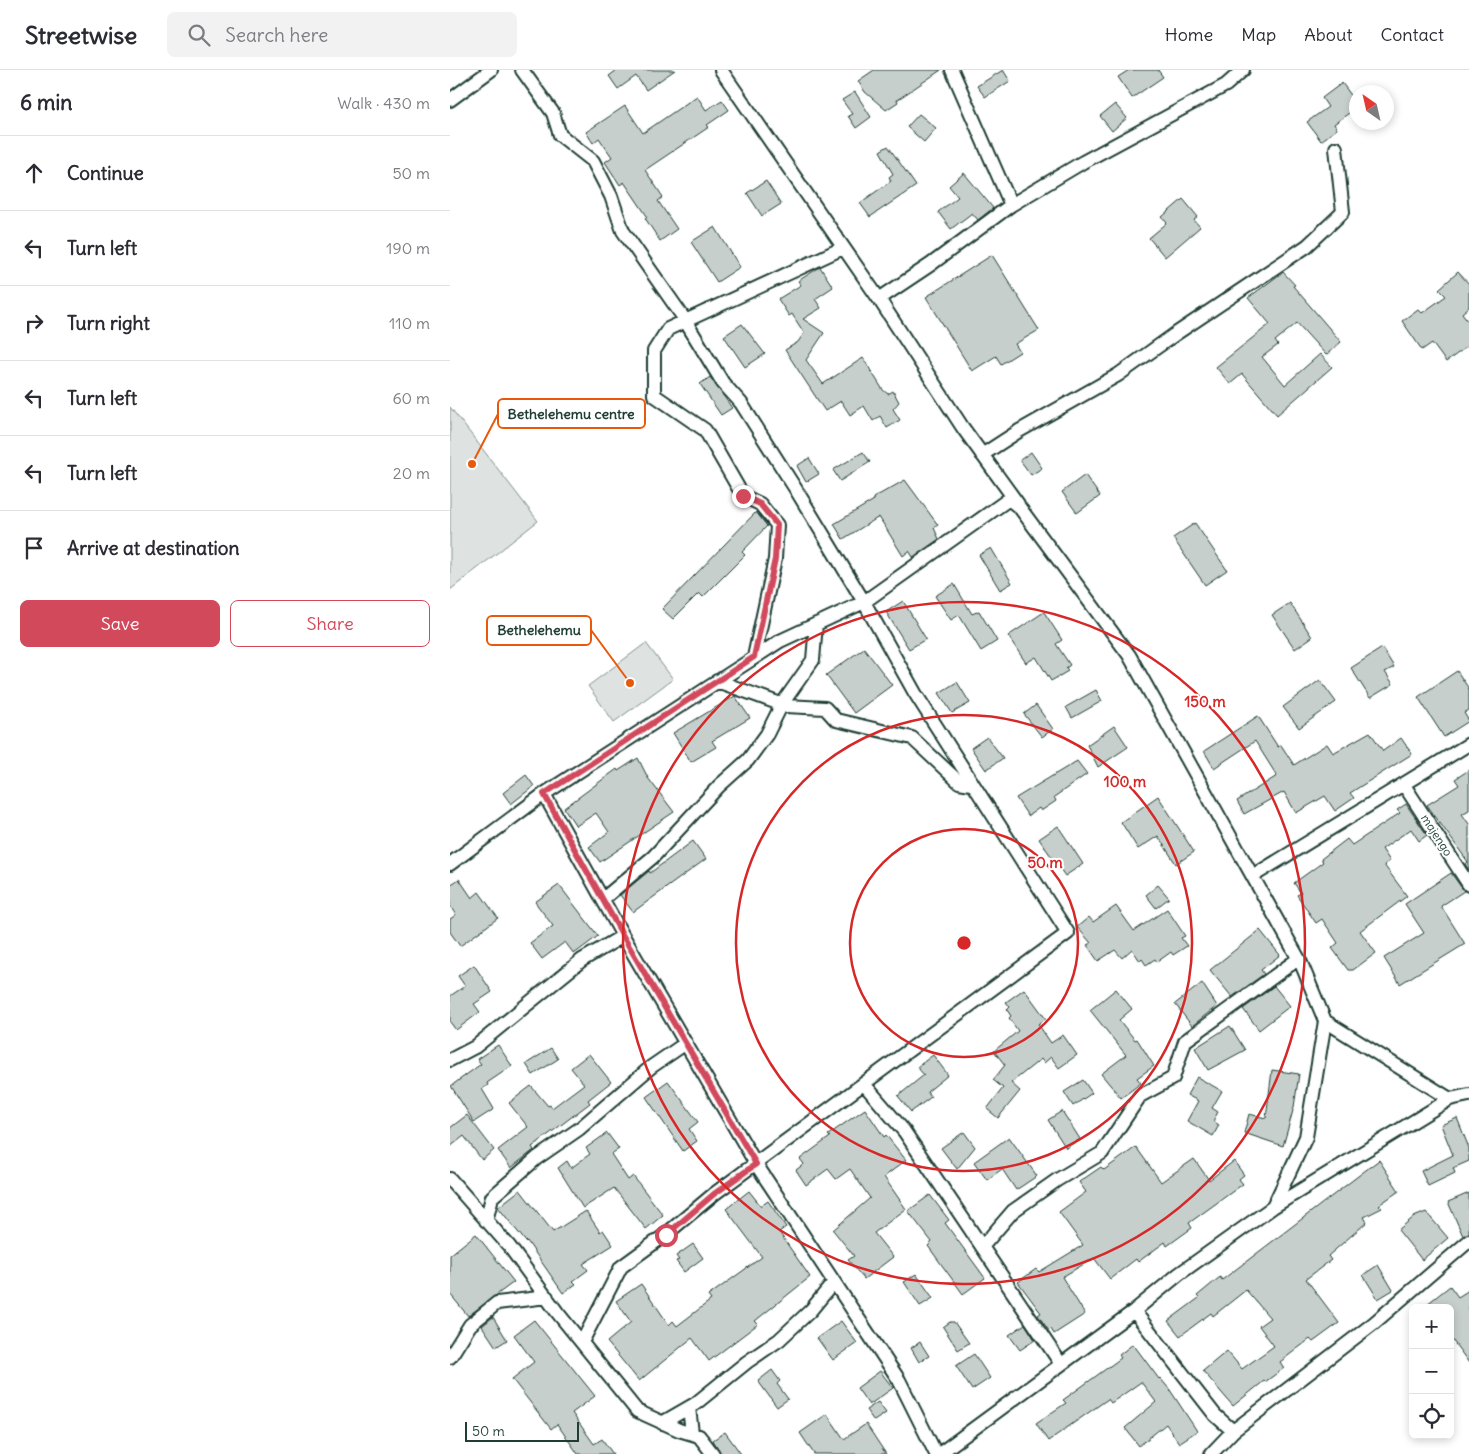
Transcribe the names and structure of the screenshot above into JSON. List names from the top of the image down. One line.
{"streets":{"street":["majengo"]},"places":["Bethelehemu centre","Bethelehemu"],"scale_bar":"50 m","north":"top left","page":{"header":"Streetwise","search":"Search here","nav":["Home","Map","About","Contact"],"heading":["6 min","Walk · 430 m"],"list":[["Continue","50 m"],["Turn left","190 m"],["Turn right","110 m"],["Turn left","60 m"],["Turn left","20 m"],"Arrive at destination"],"buttons":["Save","Share"],"map_buttons":["+","−"],"scale":"50 m"},"rings":["150 m","100 m","50 m"]}
